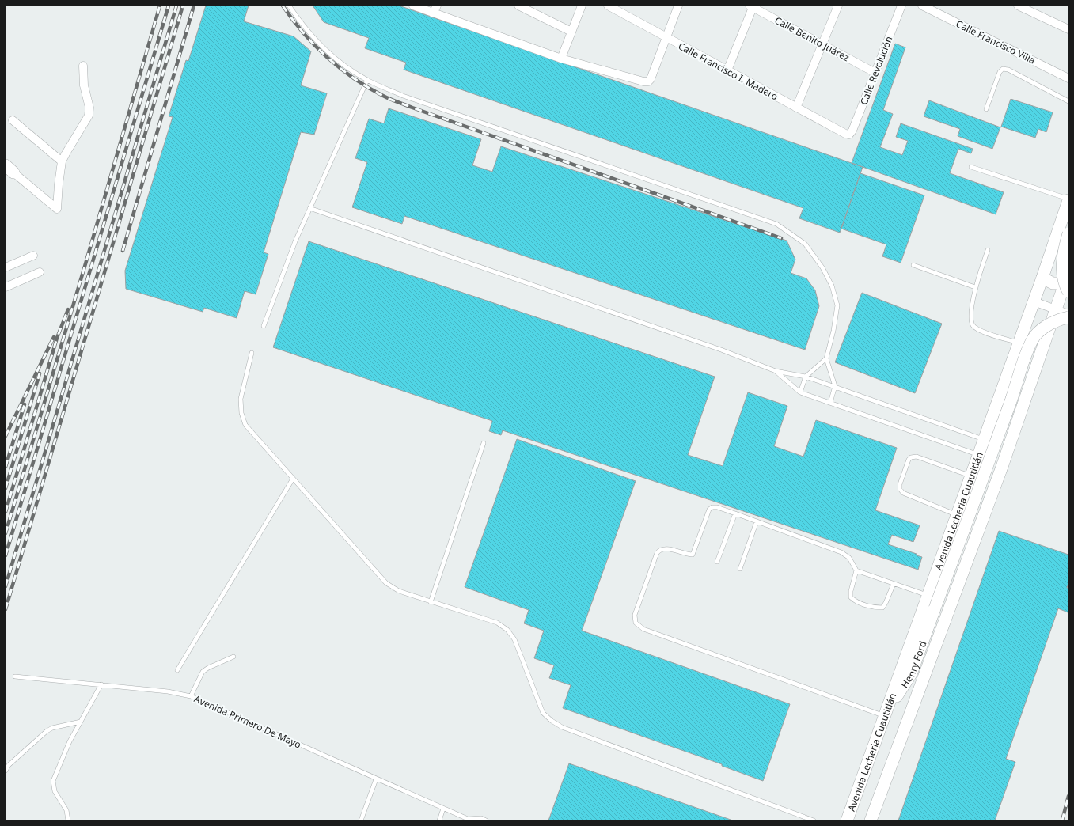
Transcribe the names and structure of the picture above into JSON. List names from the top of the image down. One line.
{"streets":{"main road":["Avenida Lecheria Cuautitlán","Henry Ford"],"street":["Calle Benito Juárez","Calle Francisco Villa","Calle Revolución","Calle Francisco I. Madero"],"lane":["Avenida Primero De Mayo"]},"crossings":[["Calle Benito Juárez","Calle Revolución"],["Calle Revolución","Calle Francisco I. Madero"],["Avenida Lecheria Cuautitlán","Henry Ford"]]}
